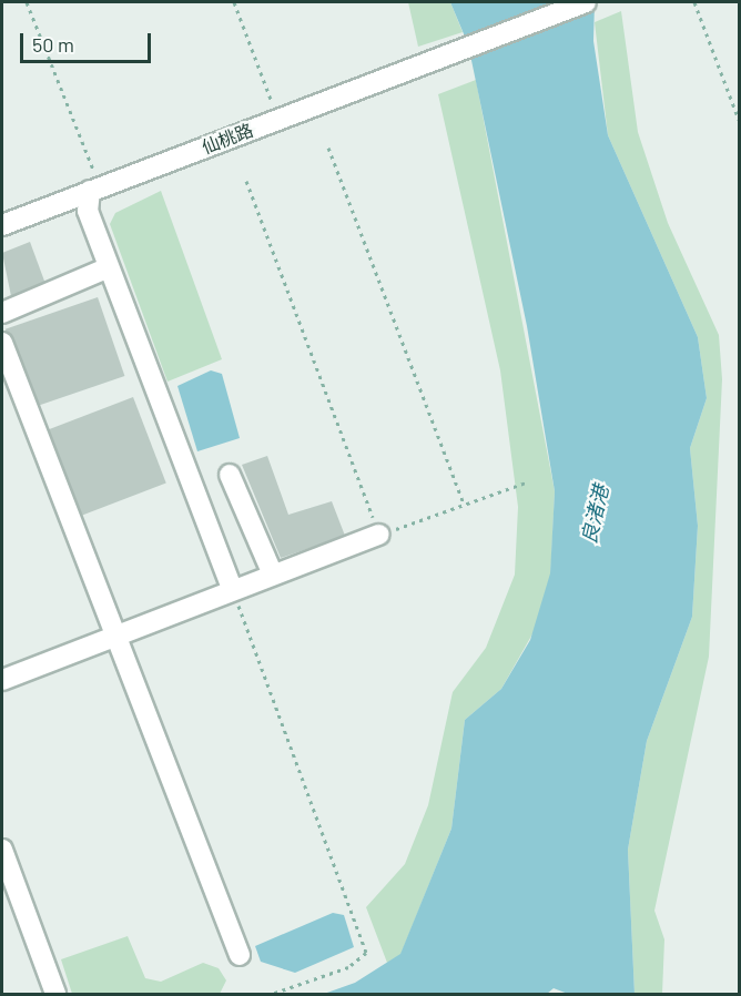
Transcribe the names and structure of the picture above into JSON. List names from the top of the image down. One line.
{"streets":{"street":["仙桃路"]},"water":["良渚港"],"scale_bar":"50 m"}
